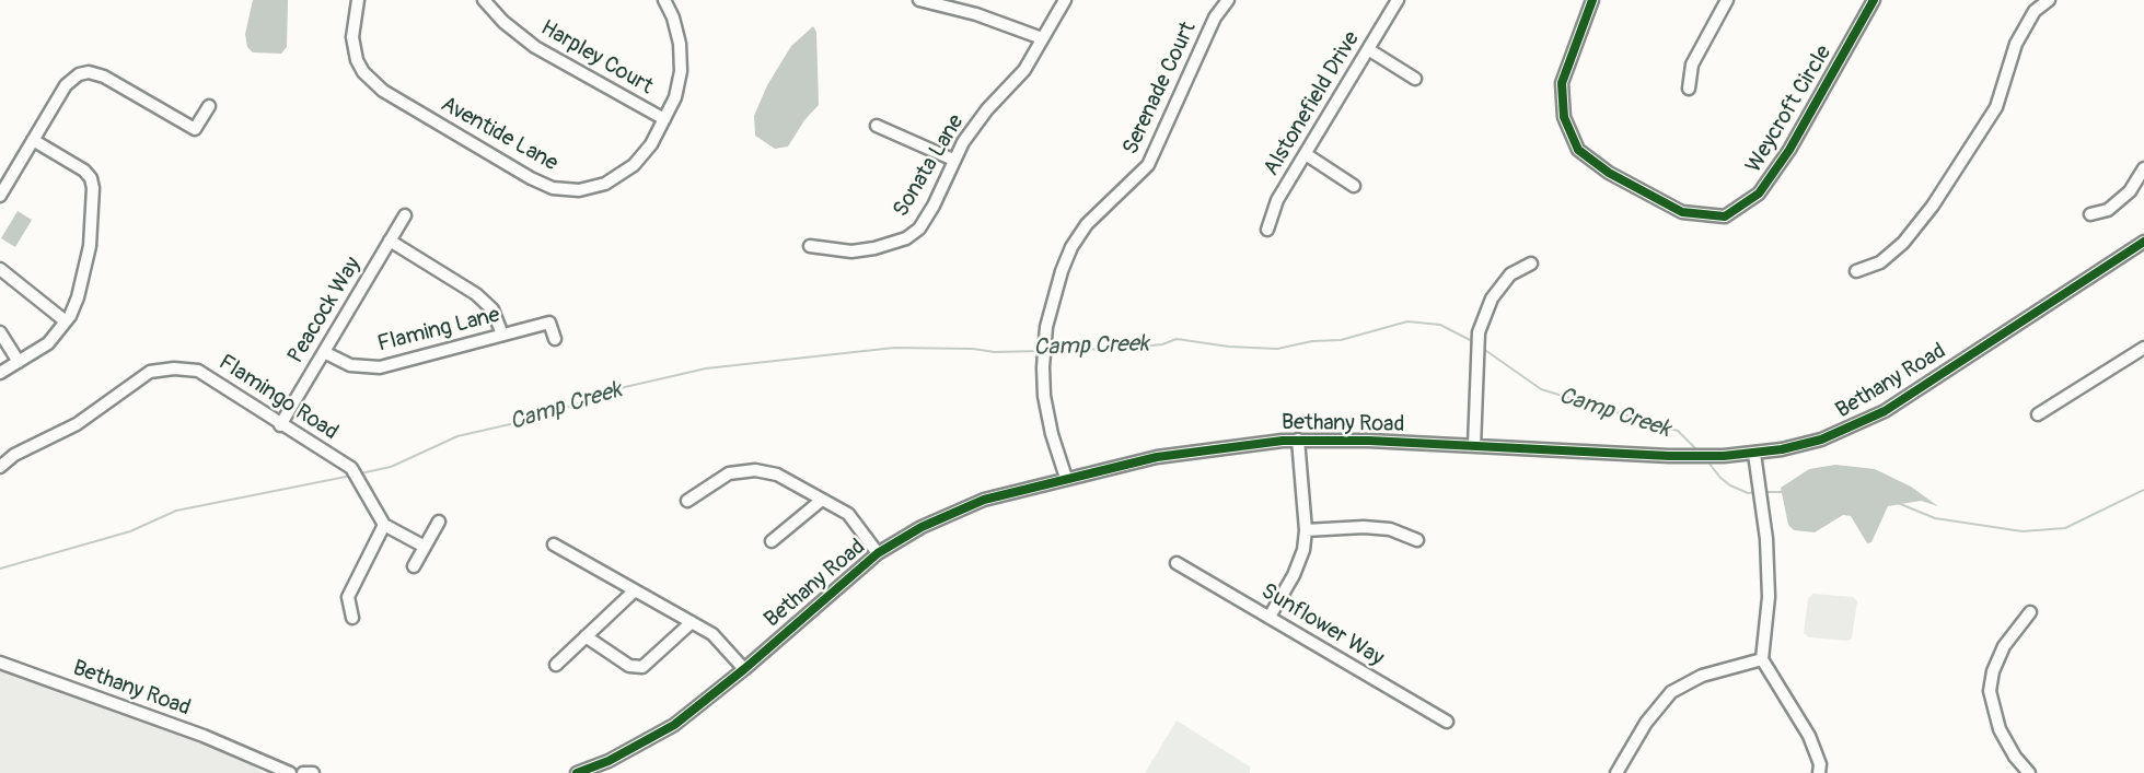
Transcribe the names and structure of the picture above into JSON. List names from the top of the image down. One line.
{"streets":{"street":["Harpley Court","Serenade Court","Alstonefield Drive","Weycroft Circle","Aventide Lane","Sonata Lane","Peacock Way","Flaming Lane","Bethany Road","Flamingo Road","Sunflower Way"]},"crossings":[["Harpley Court","Aventide Lane"],["Serenade Court","Bethany Road"],["Peacock Way","Flaming Lane"],["Peacock Way","Flamingo Road"]],"water":["Camp Creek"]}
